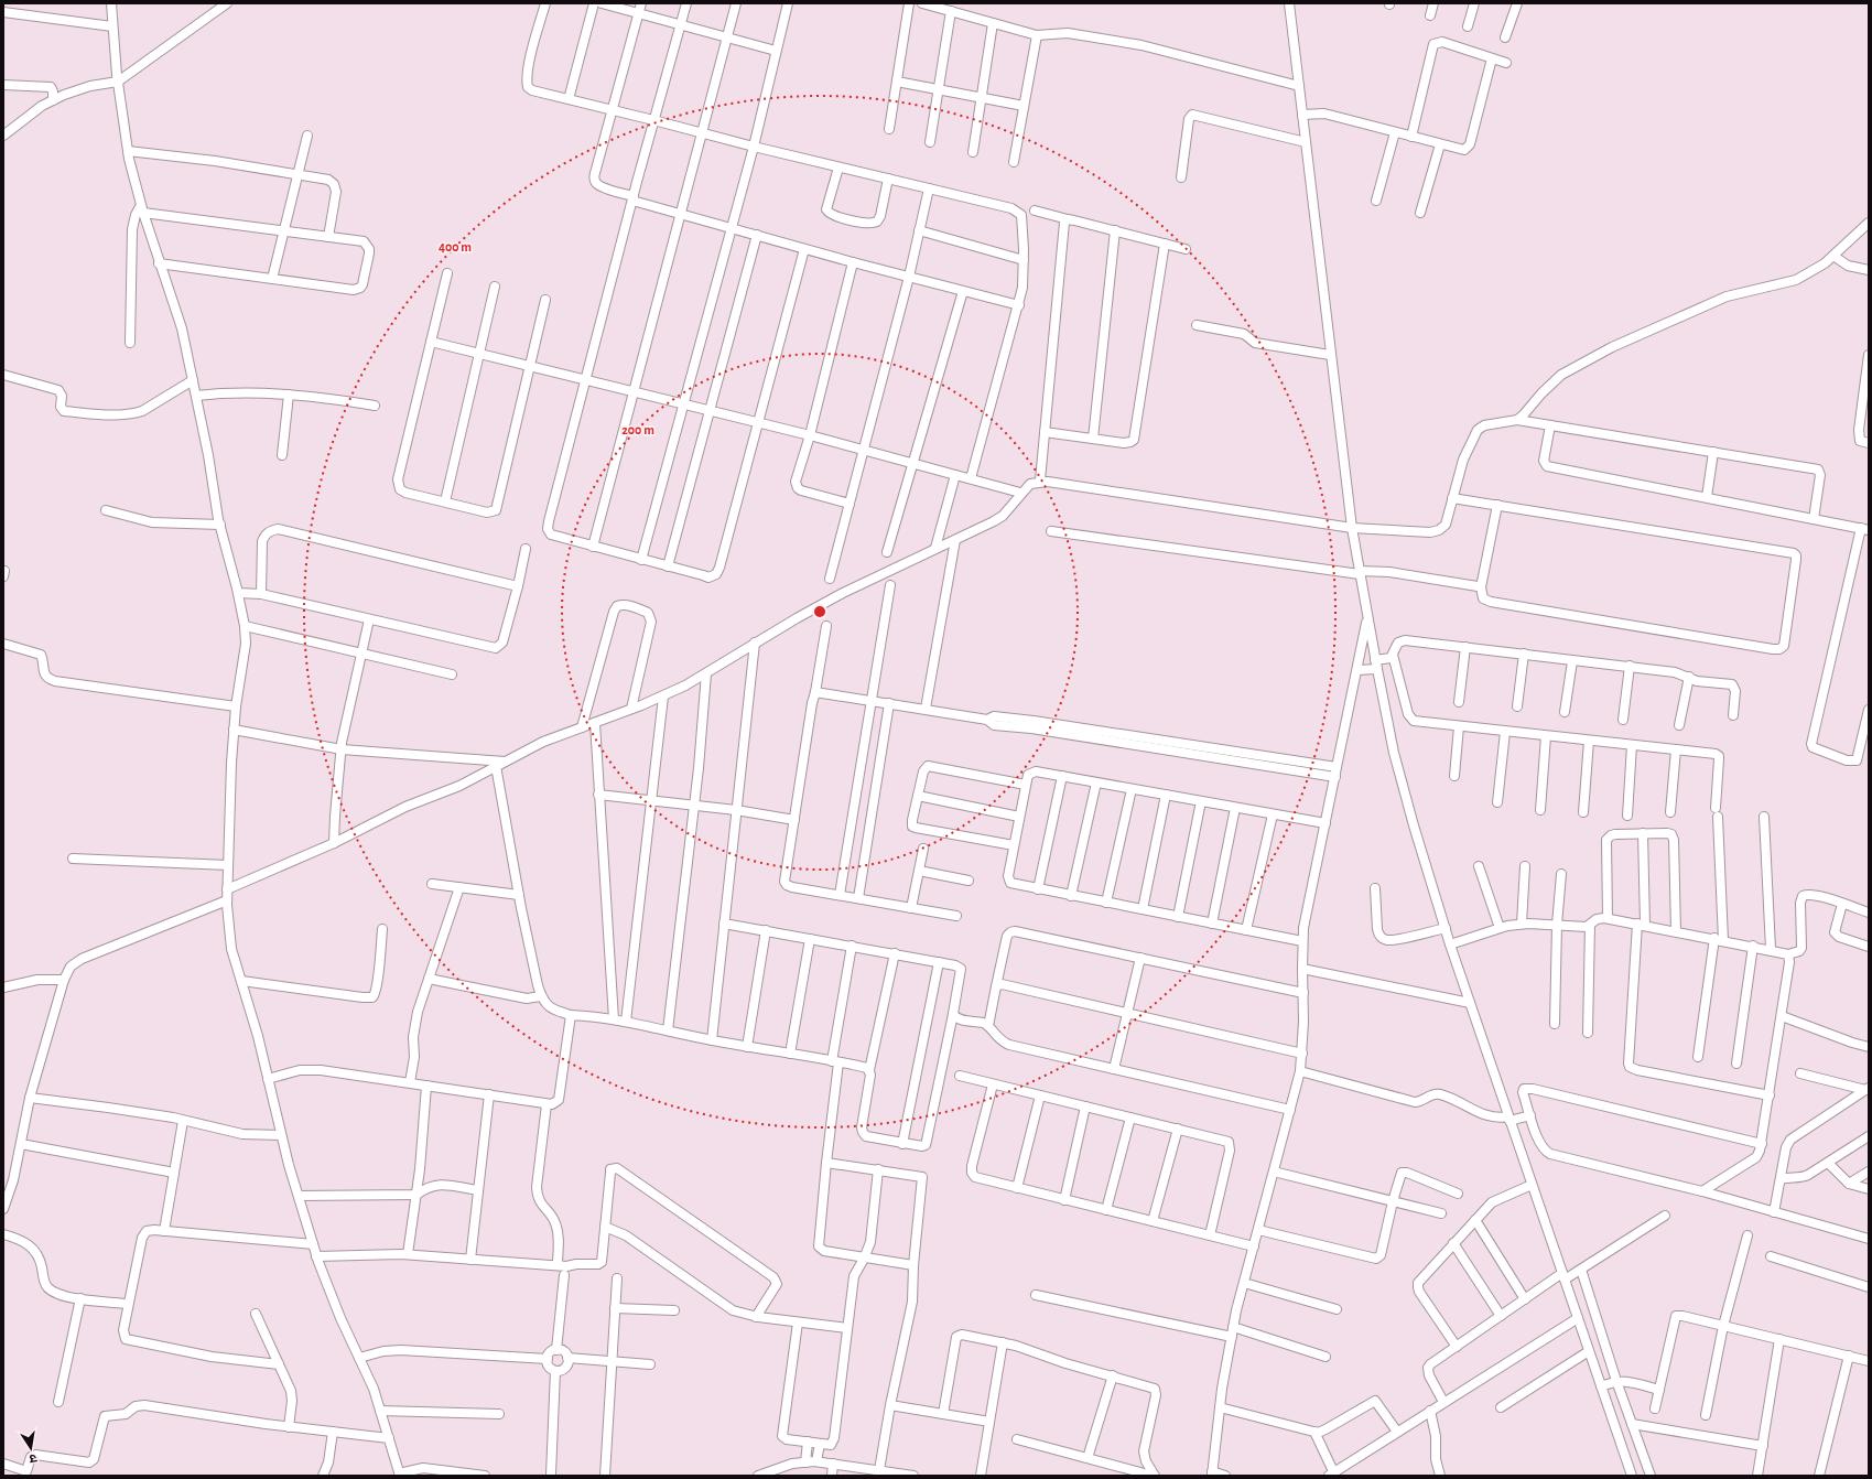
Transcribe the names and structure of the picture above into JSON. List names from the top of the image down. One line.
{"north":"bottom","rings":["400 m","200 m"]}
